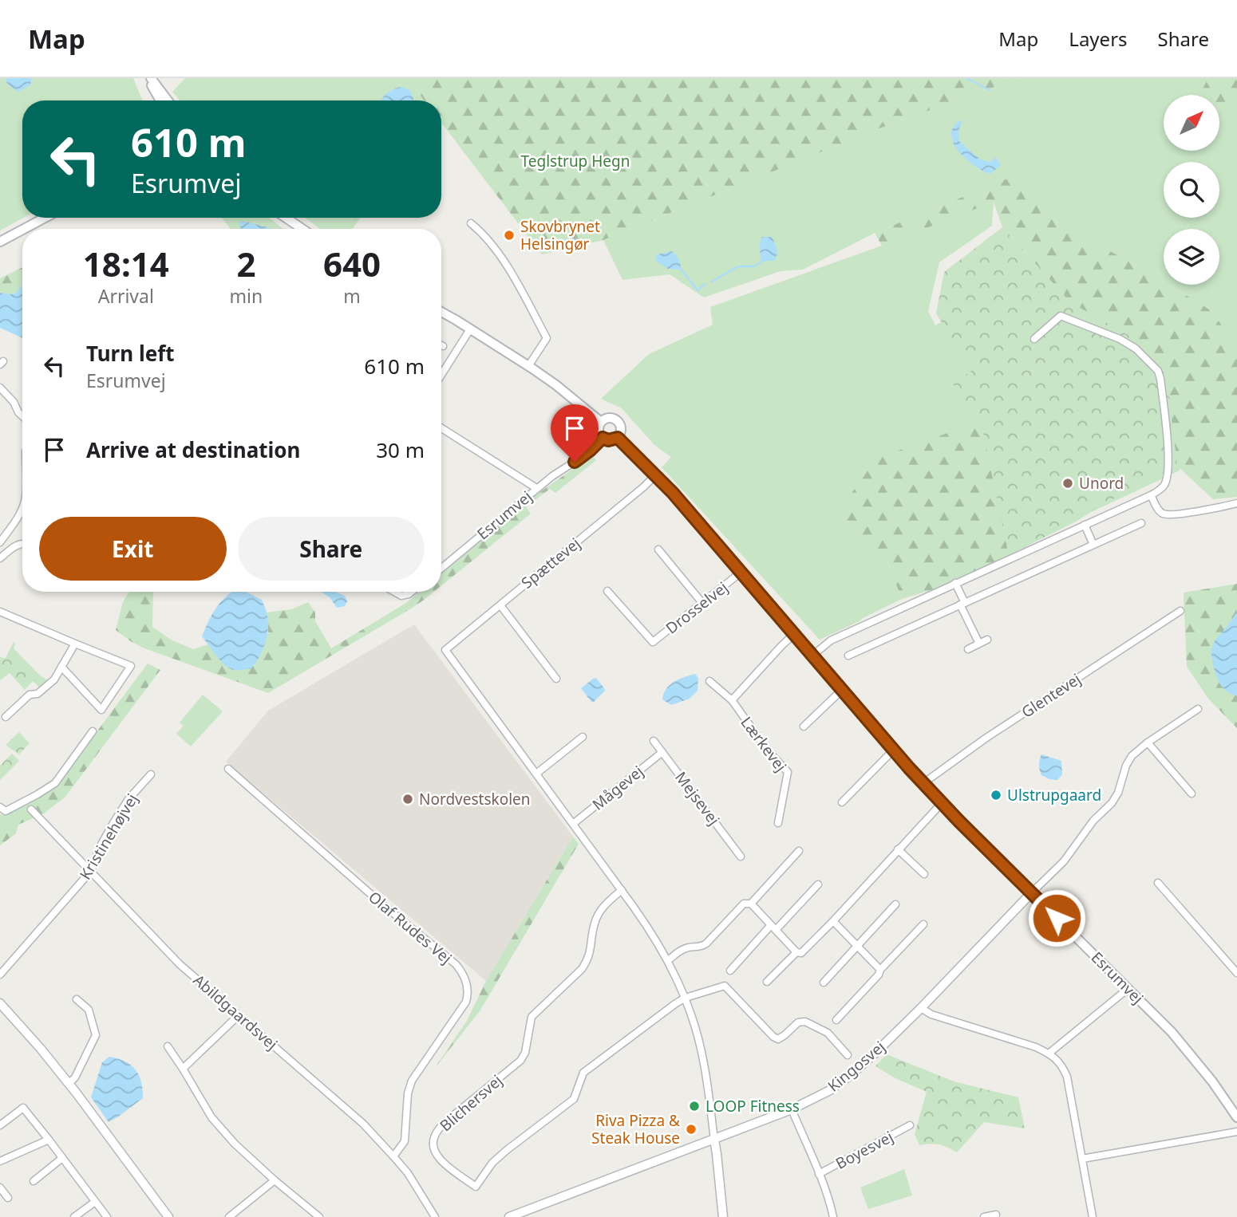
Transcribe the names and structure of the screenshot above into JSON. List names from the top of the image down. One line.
{"streets":{"main road":["Esrumvej"],"street":["Spættevej","Drosselvej","Glentevej","Lærkevej","Mågevej","Mejsevej","Kristinehøjvej","Olaf Rudes Vej","Abildgaardsvej","Kingosvej","Blichersvej","Boyesvej"]},"crossings":[["Esrumvej","Spættevej"],["Esrumvej","Drosselvej"],["Esrumvej","Glentevej"],["Esrumvej","Lærkevej"],["Esrumvej","Kingosvej"],["Mågevej","Mejsevej"],["Kristinehøjvej","Abildgaardsvej"],["Olaf Rudes Vej","Abildgaardsvej"]],"parks":["Teglstrup Hegn"],"places":["Skovbrynet Helsingør","Unord","Ulstrupgaard","Nordvestskolen","LOOP Fitness","Riva Pizza & Steak House"],"north":"top right","page":{"header":"Map","nav":["Map","Layers","Share"],"turn":["610 m","Esrumvej"],"eta":["18:14","Arrival","2","min","640","m"],"list":[{"name":"Turn left","note":"Esrumvej","value":"610 m"},{"name":"Arrive at destination","value":"30 m"}],"buttons":["Exit","Share"]}}
